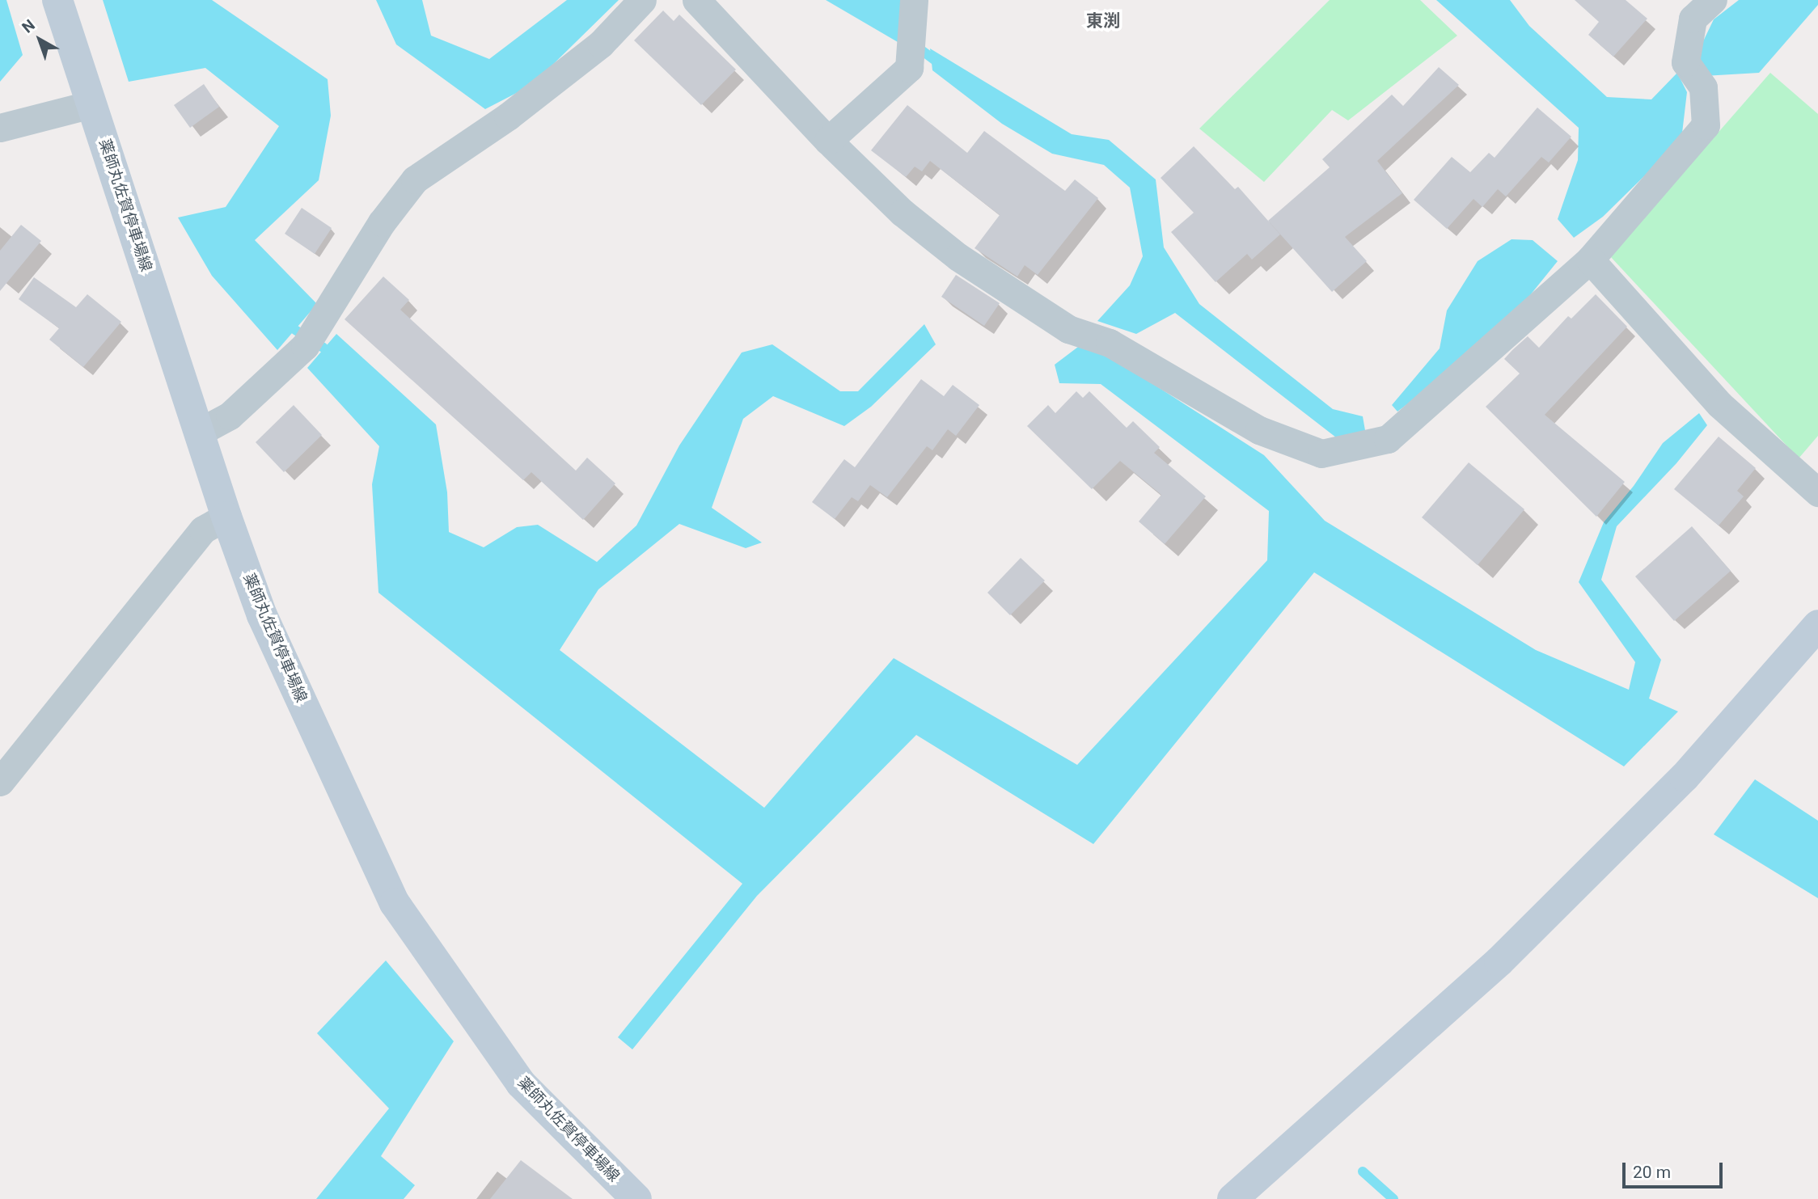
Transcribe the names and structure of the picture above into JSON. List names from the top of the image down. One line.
{"streets":{"main road":["薬師丸佐賀停車場線"]},"districts":["東渕"],"scale_bar":"20 m","north":"top left"}
